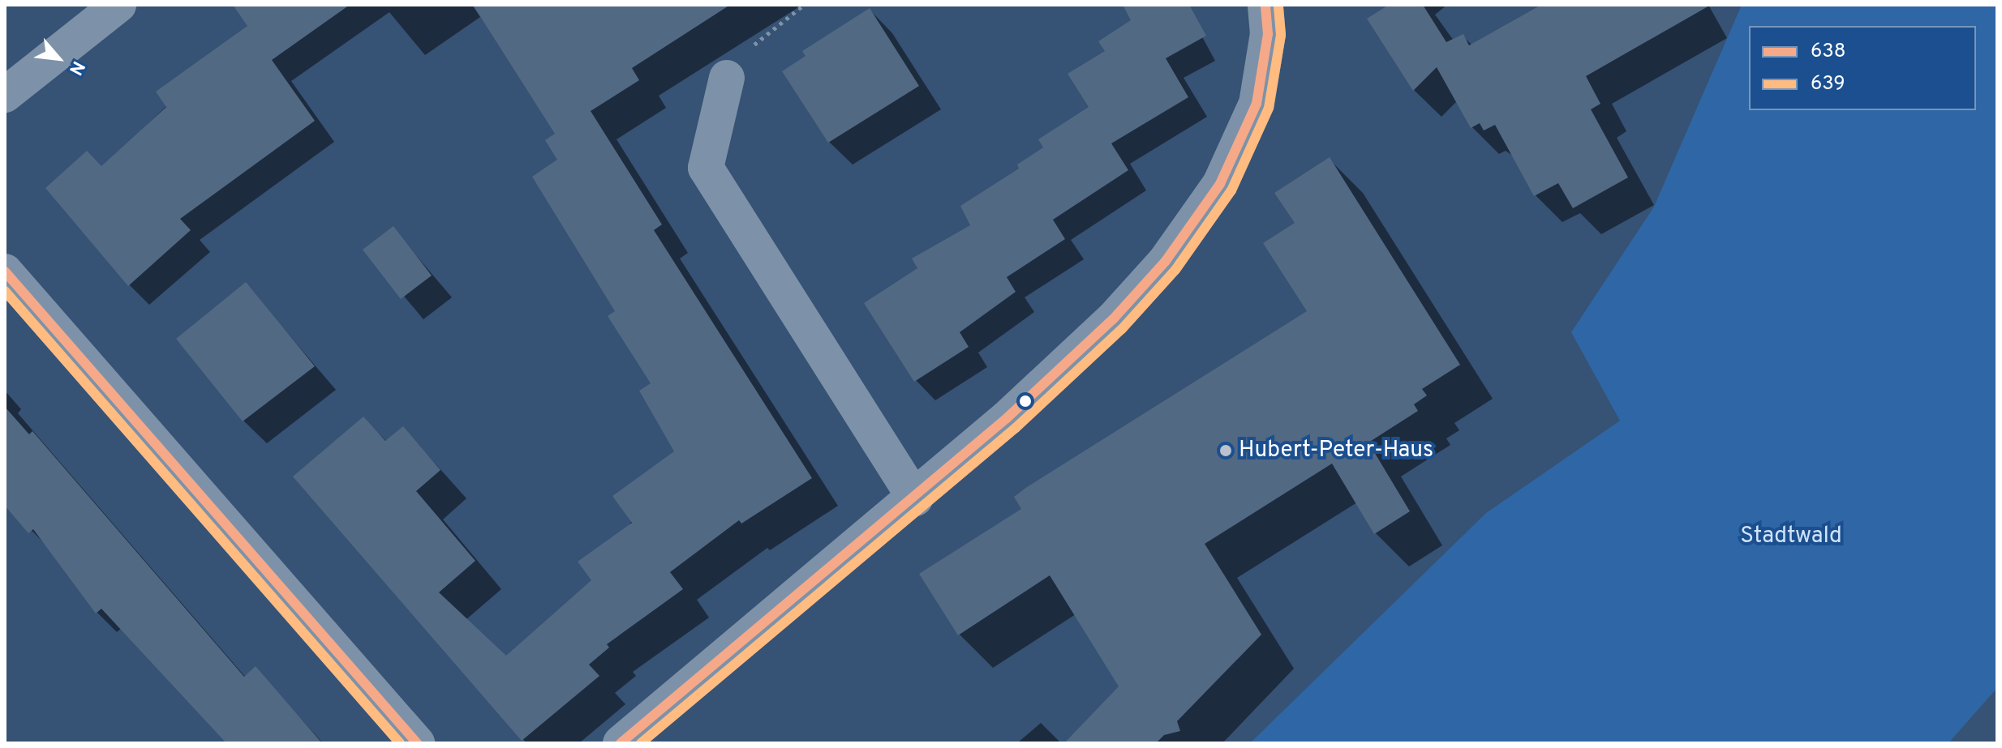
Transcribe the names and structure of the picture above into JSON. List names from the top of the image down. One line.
{"parks":["Stadtwald"],"places":["Hubert-Peter-Haus"],"lines":["transit line 638","transit line 639"],"legend":["638","639"],"north":"bottom right"}
